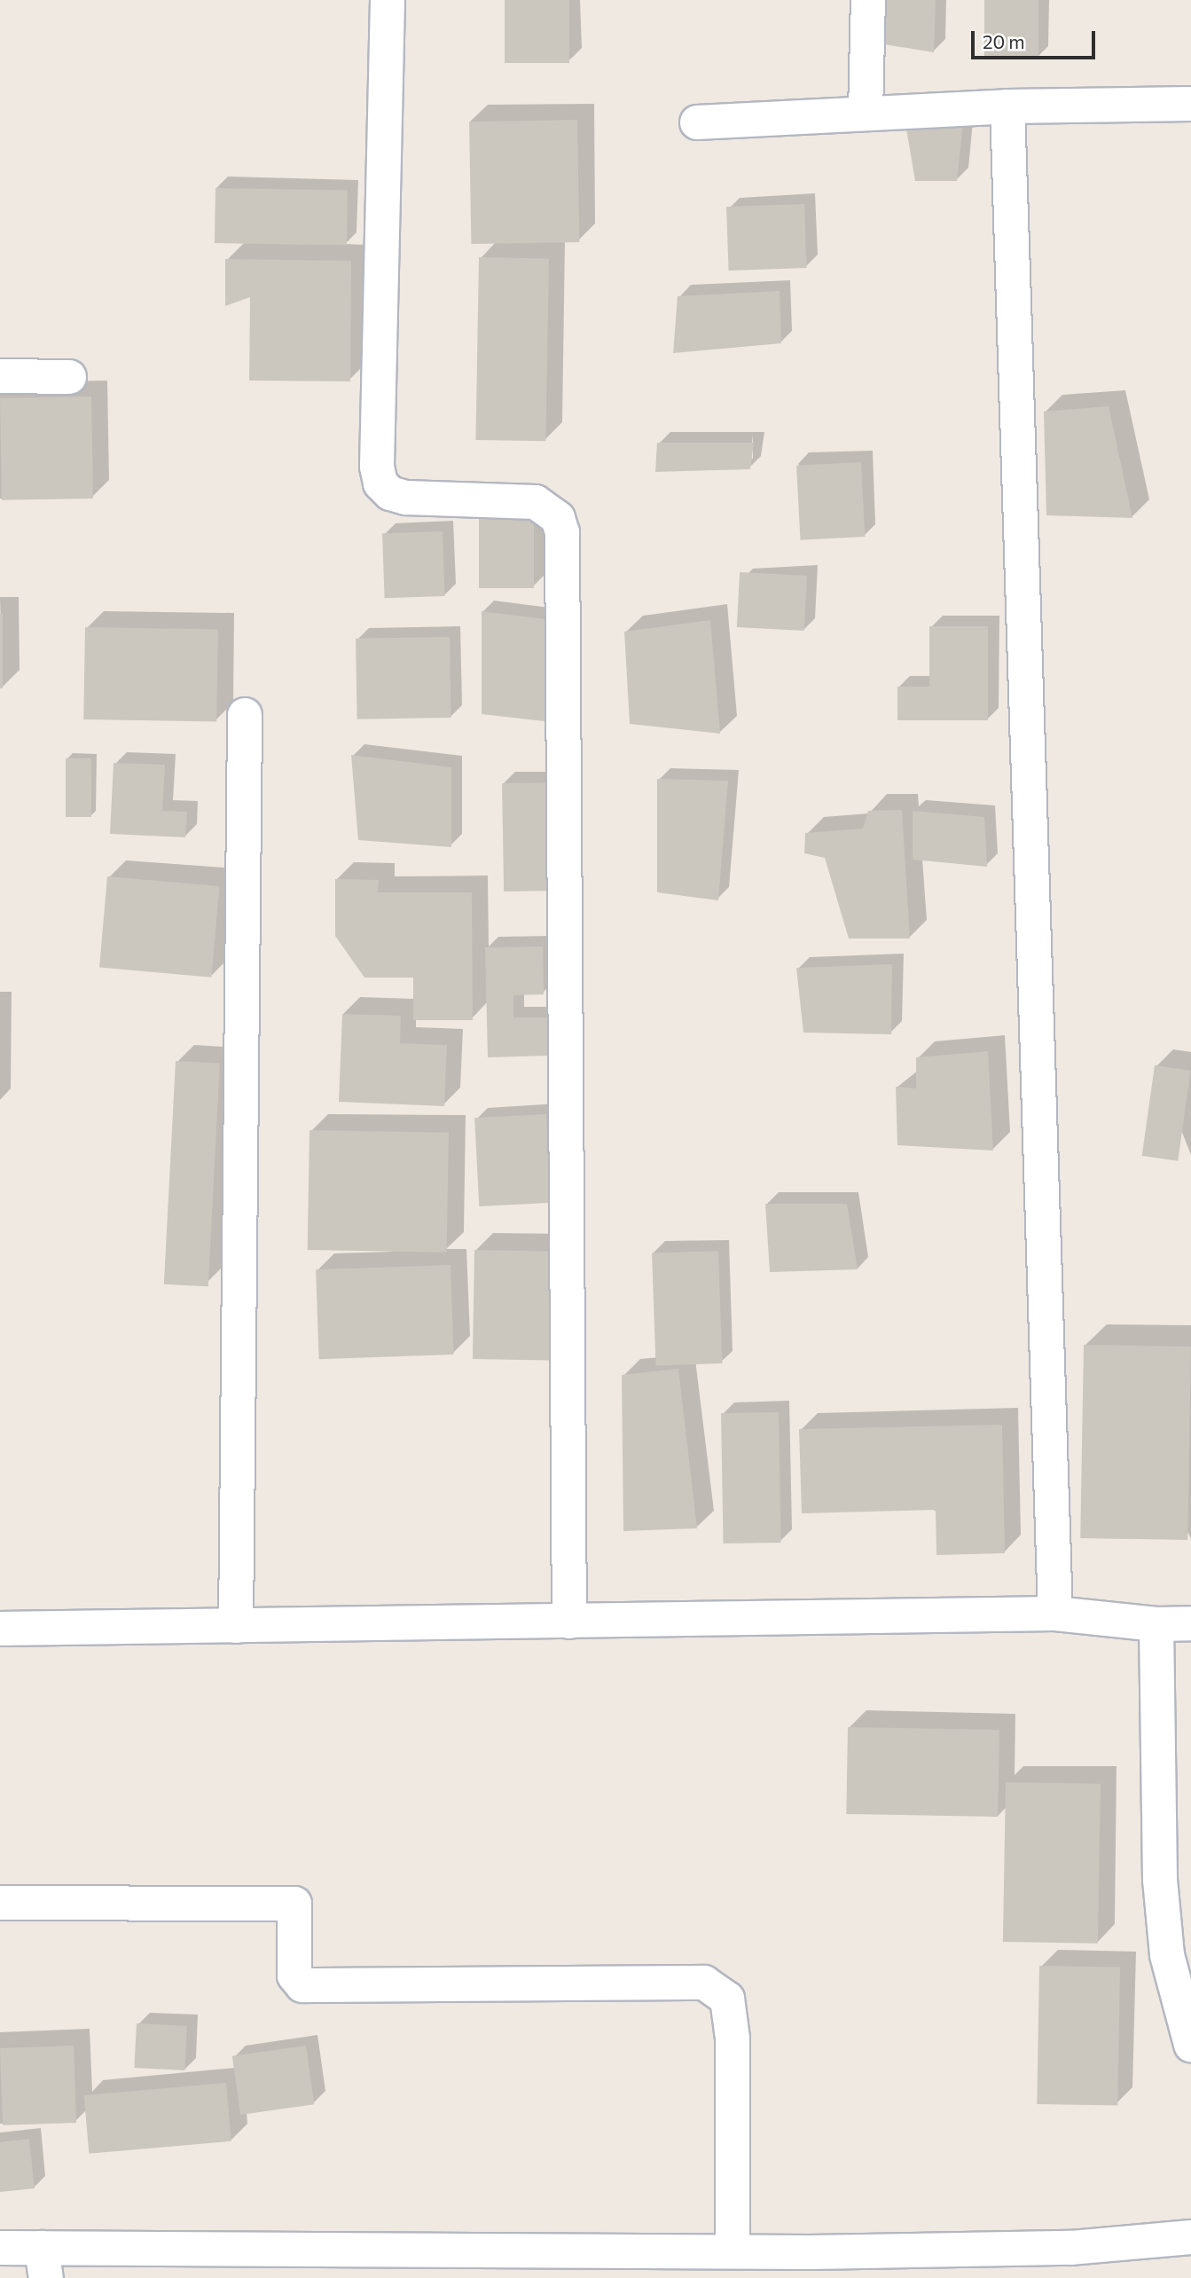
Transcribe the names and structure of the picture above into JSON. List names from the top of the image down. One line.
{"scale_bar":"20 m"}
